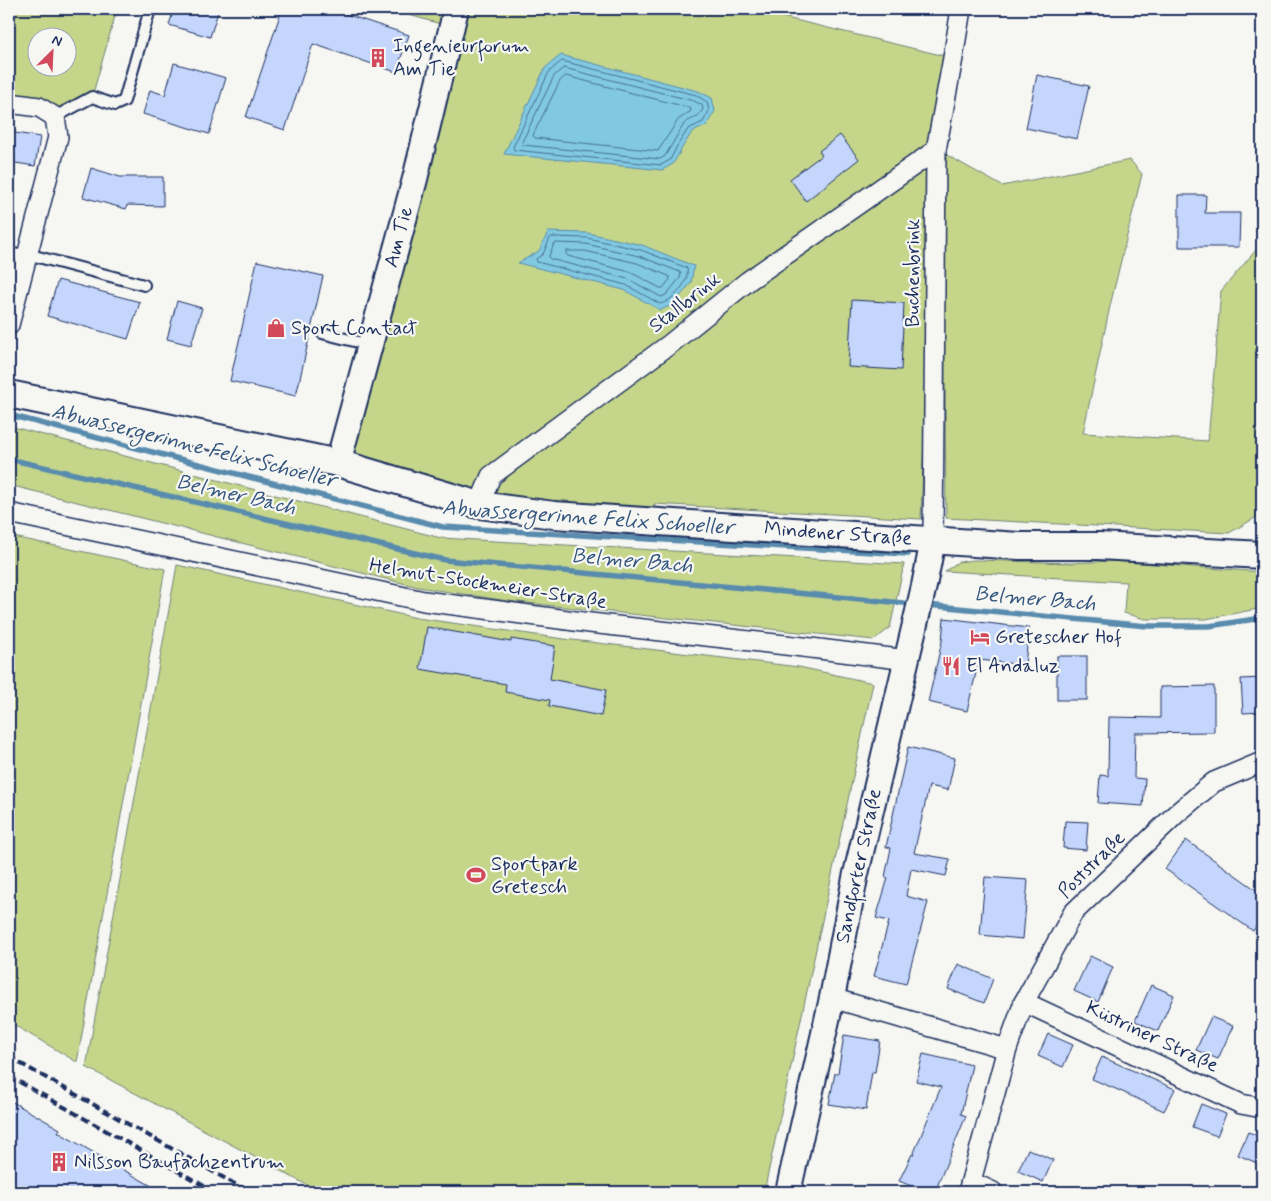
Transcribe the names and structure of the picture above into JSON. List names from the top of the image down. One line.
{"streets":{"main road":["Mindener Straße"],"street":["Am Tie","Buchenbrink","Stallbrink","Helmut-Stockmeier-Straße","Poststraße","Sandforter Straße","Küstriner Straße"]},"crossings":[["Am Tie","Mindener Straße"],["Buchenbrink","Stallbrink"],["Buchenbrink","Mindener Straße"],["Buchenbrink","Sandforter Straße"],["Stallbrink","Mindener Straße"],["Mindener Straße","Sandforter Straße"],["Helmut-Stockmeier-Straße","Sandforter Straße"],["Poststraße","Küstriner Straße"]],"water":["Abwassergerinne Felix Schoeller","Belmer Bach"],"places":{"building":["Ingenieurforum Am Tie","Nilsson Baufachzentrum"],"shop":["Sport Contact"],"hotel":["Gretescher Hof"],"restaurant":["El Andaluz"],"sports":["Sportpark Gretesch"]},"north":"top right"}
